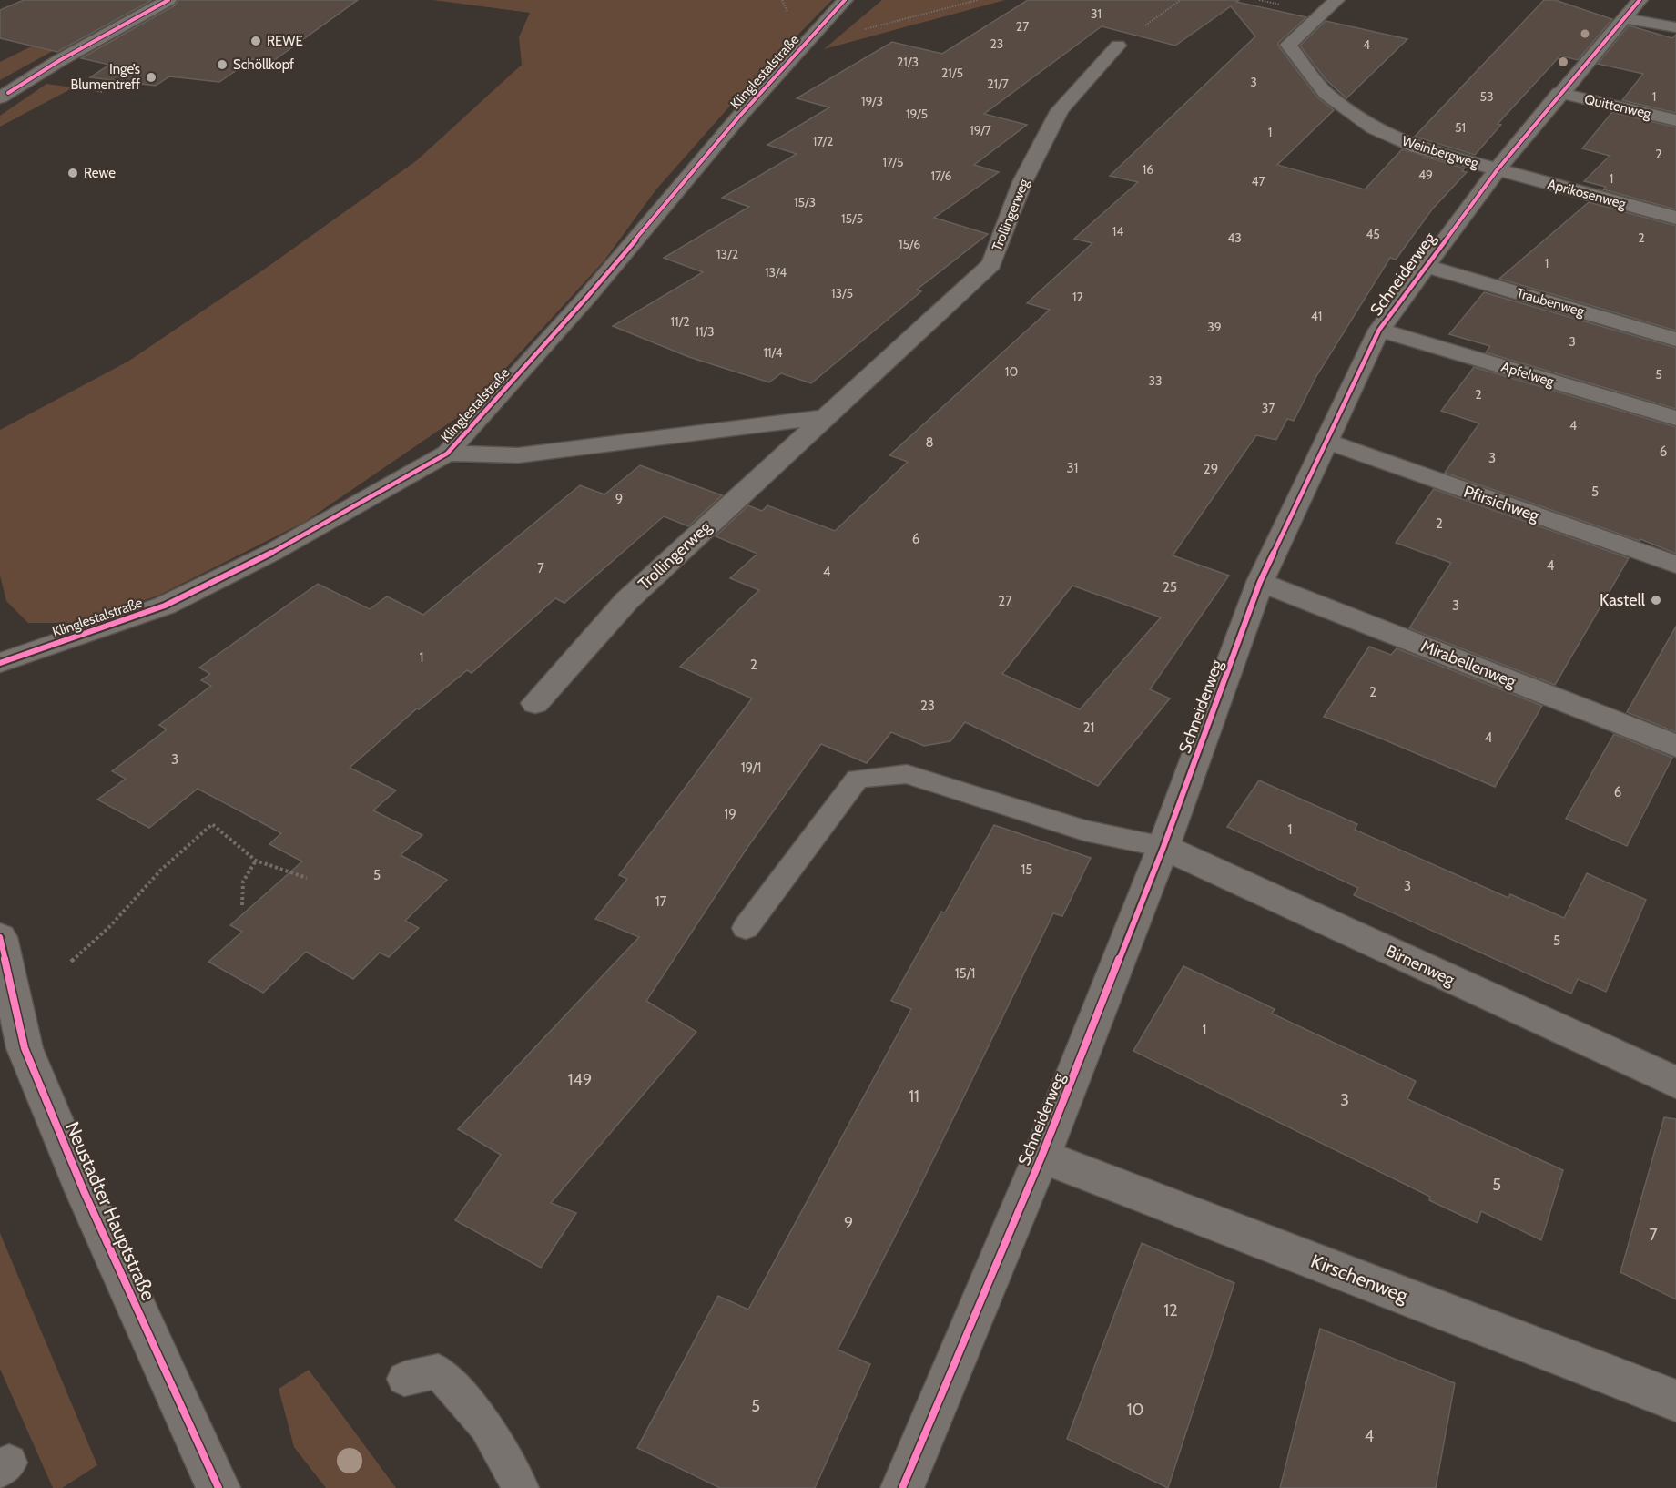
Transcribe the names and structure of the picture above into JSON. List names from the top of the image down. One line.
{"streets":{"street":["Klinglestalstraße","Quittenweg","Weinbergweg","Aprikosenweg","Trollingerweg","Schneiderweg","Traubenweg","Apfelweg","Pfirsichweg","Mirabellenweg","Birnenweg","Neustadter Hauptstraße","Kirschenweg"]},"crossings":[["Quittenweg","Schneiderweg"],["Weinbergweg","Aprikosenweg"],["Weinbergweg","Schneiderweg"],["Aprikosenweg","Schneiderweg"],["Schneiderweg","Traubenweg"],["Schneiderweg","Apfelweg"],["Schneiderweg","Pfirsichweg"],["Schneiderweg","Mirabellenweg"],["Schneiderweg","Birnenweg"],["Schneiderweg","Kirschenweg"]],"places":["REWE","Schöllkopf","Inge’s Blumentreff","Rewe","Kastell"],"house_numbers":["31","27","23","4","21/3","21/5","3","21/7","53","1","19/3","19/5","51","19/7","1","17/2","2","17/5","16","49","17/6","1","47","15/3","15/5","14","45","43","2","15/6","13/2","1","13/4","13/5","12","41","11/2","39","11/3","3","11/4","10","5","33","2","37","4","8","6","3","31","29","5","9","2","6","4","7","4","25","27","3","1","2","2","23","21","4","3","19/1","6","19","1","15","5","3","17","5","15/1","1","149","11","3","5","9","7","12","5","10","4"]}
